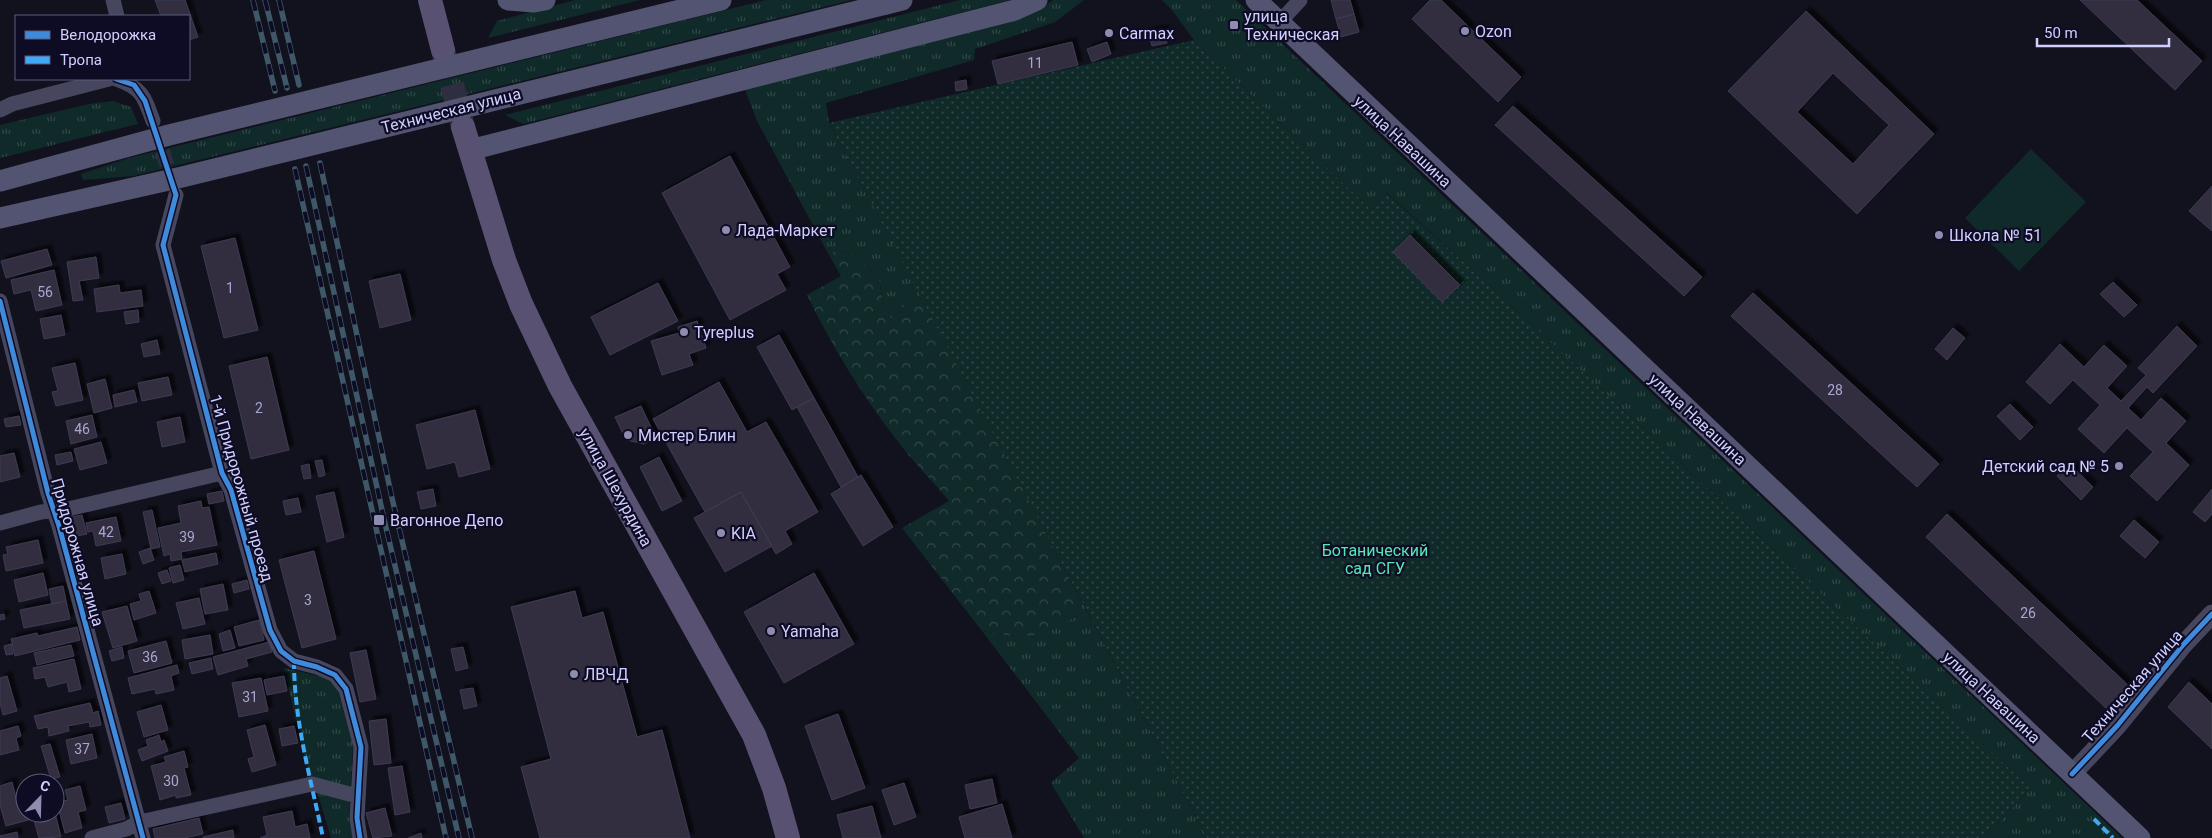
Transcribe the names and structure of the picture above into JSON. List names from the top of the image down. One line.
{"streets":{"main road":["Техническая улица","улица Навашина","улица Шехурдина"],"street":["1-й Придорожный проезд","Придорожная улица"]},"crossings":[["Техническая улица","улица Навашина"]],"parks":["Ботанический сад СГУ"],"places":{"transit":["улица Техническая","Вагонное Депо"],"other":["Ozon","Carmax","Лада-Маркет","Школа № 51","Tyreplus","Мистер Блин","Детский сад № 5","KIA","Yamaha","ЛВЧД"]},"house_numbers":["11","1","56","28","2","46","42","39","3","26","36","31","37","30"],"legend":["Велодорожка","Тропа"],"scale_bar":"50 m","north":"top right"}
